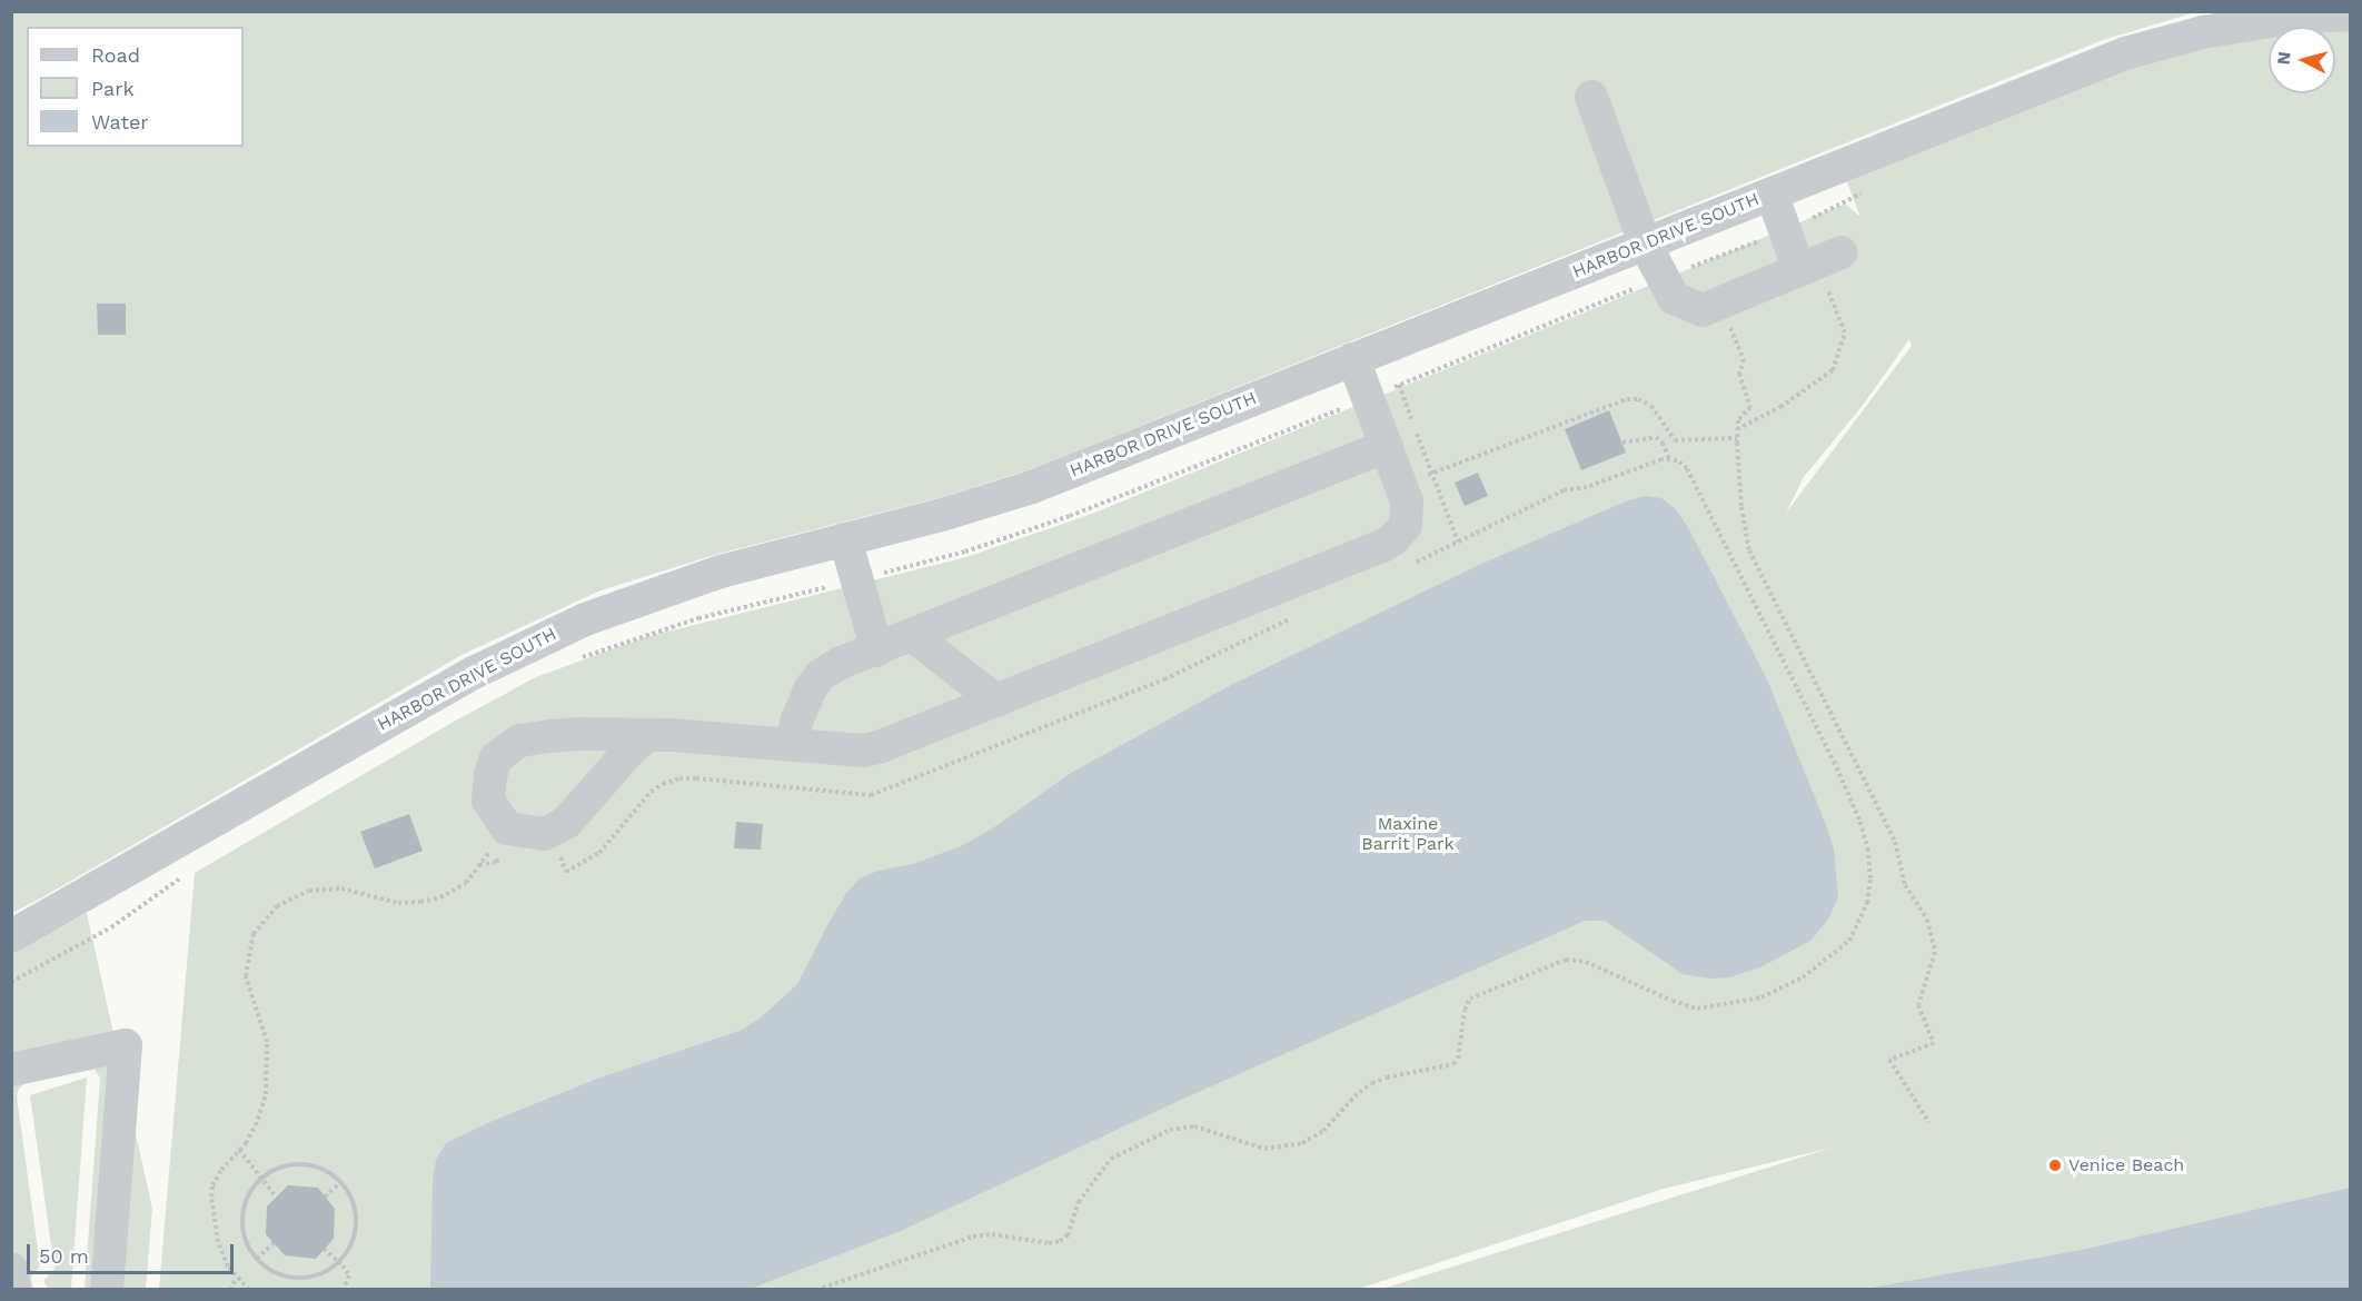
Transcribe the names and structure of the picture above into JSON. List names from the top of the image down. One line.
{"streets":{"street":["HARBOR DRIVE SOUTH"]},"parks":["Maxine Barrit Park"],"places":["Venice Beach"],"legend":["Road","Park","Water"],"scale_bar":"50 m","north":"left"}
